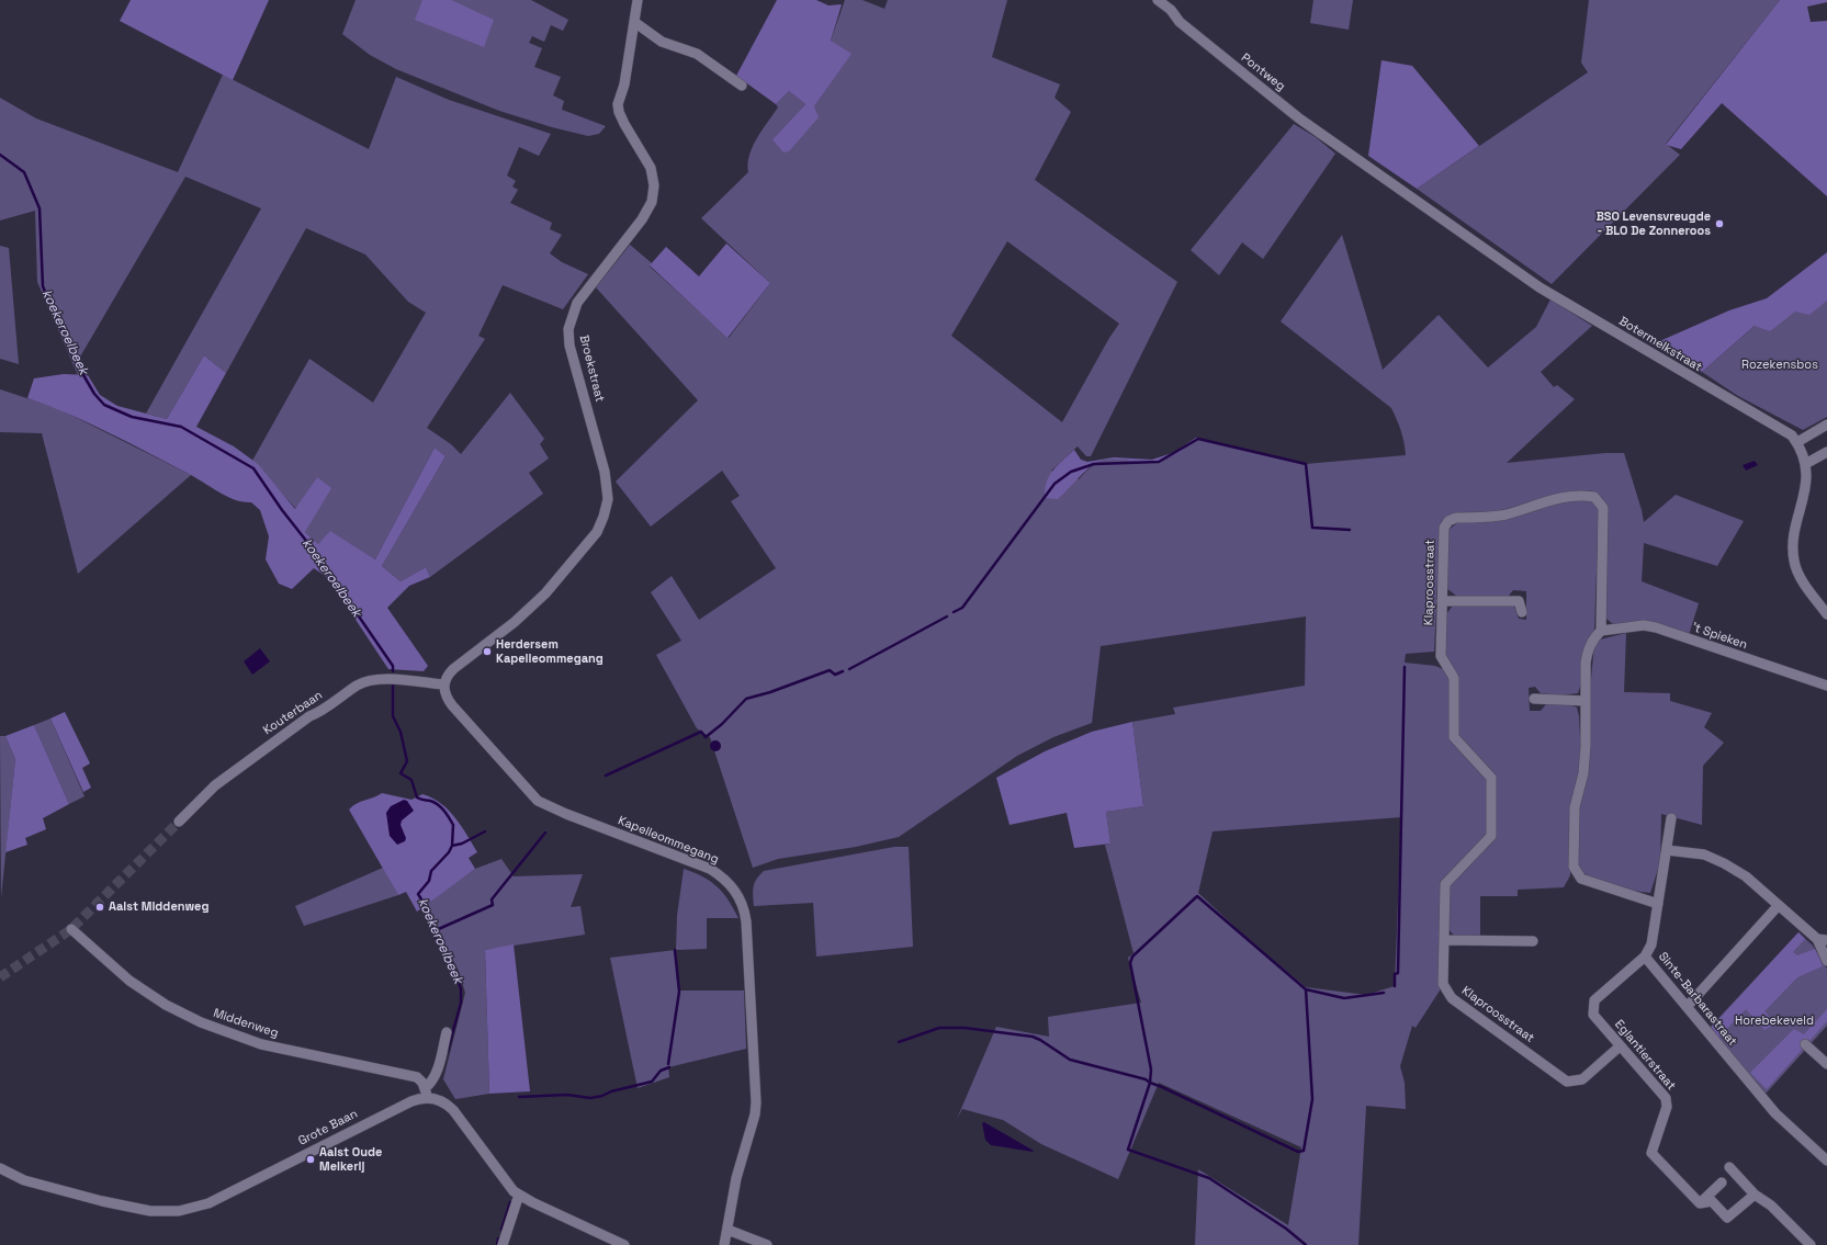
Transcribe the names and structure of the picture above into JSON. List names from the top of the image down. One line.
{"streets":{"street":["Pontweg","Botermelkstraat","Broekstraat","Klaproosstraat","'t Spieken","Kouterbaan","Kapelleommegang","Sinte-Barbarastraat","Middenweg","Eglantierstraat","Grote Baan"]},"crossings":[["Pontweg","Botermelkstraat"],["Broekstraat","Kouterbaan"],["Broekstraat","Kapelleommegang"],["Klaproosstraat","'t Spieken"],["Klaproosstraat","Eglantierstraat"],["Kouterbaan","Kapelleommegang"],["Sinte-Barbarastraat","Eglantierstraat"],["Middenweg","Grote Baan"]],"water":["koekeroelbeek"],"parks":["Rozekensbos","Horebekeveld"],"places":["BSO Levensvreugde - BLO De Zonneroos","Herdersem Kapelleommegang","Aalst Middenweg","Aalst Oude Melkerij"]}
